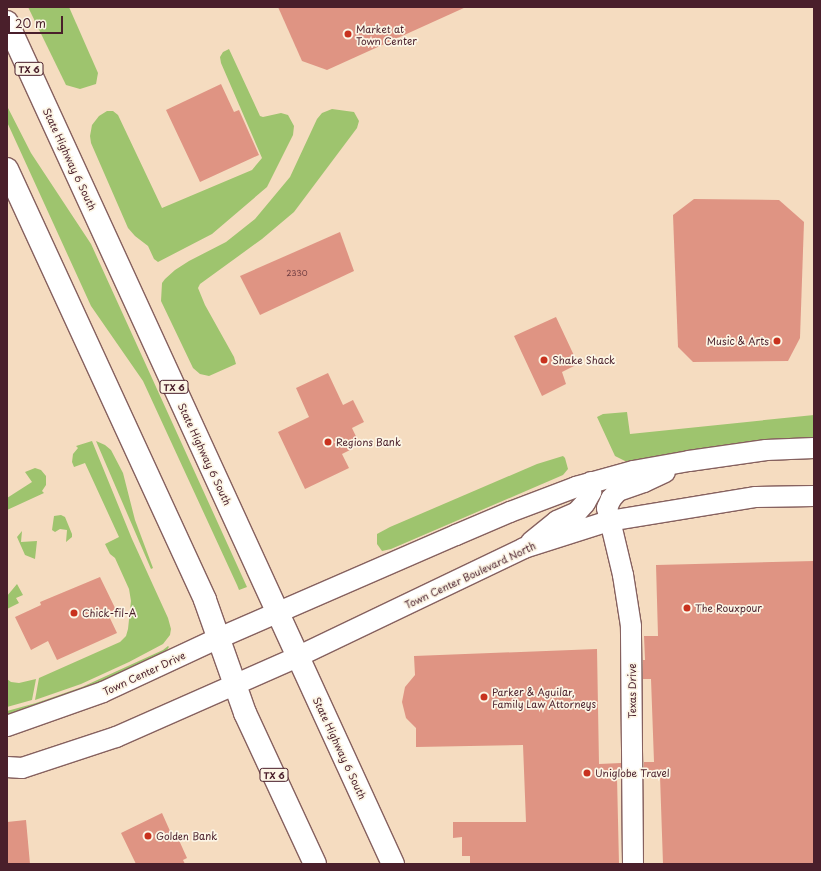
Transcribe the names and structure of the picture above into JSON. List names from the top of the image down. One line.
{"streets":{"main road":["TX 6","State Highway 6 South"],"street":["Town Center Boulevard North","Town Center Drive","Texas Drive"]},"crossings":[["TX 6","Town Center Boulevard North"],["TX 6","Town Center Drive"],["State Highway 6 South","Town Center Boulevard North"],["State Highway 6 South","Town Center Drive"],["Town Center Boulevard North","Texas Drive"]],"places":["Market at Town Center","Music & Arts","Shake Shack","Regions Bank","The Rouxpour","Chick-fil-A","Parker & Aguilar, Family Law Attorneys","Uniglobe Travel","Golden Bank"],"house_numbers":["2330"],"scale_bar":"20 m"}
